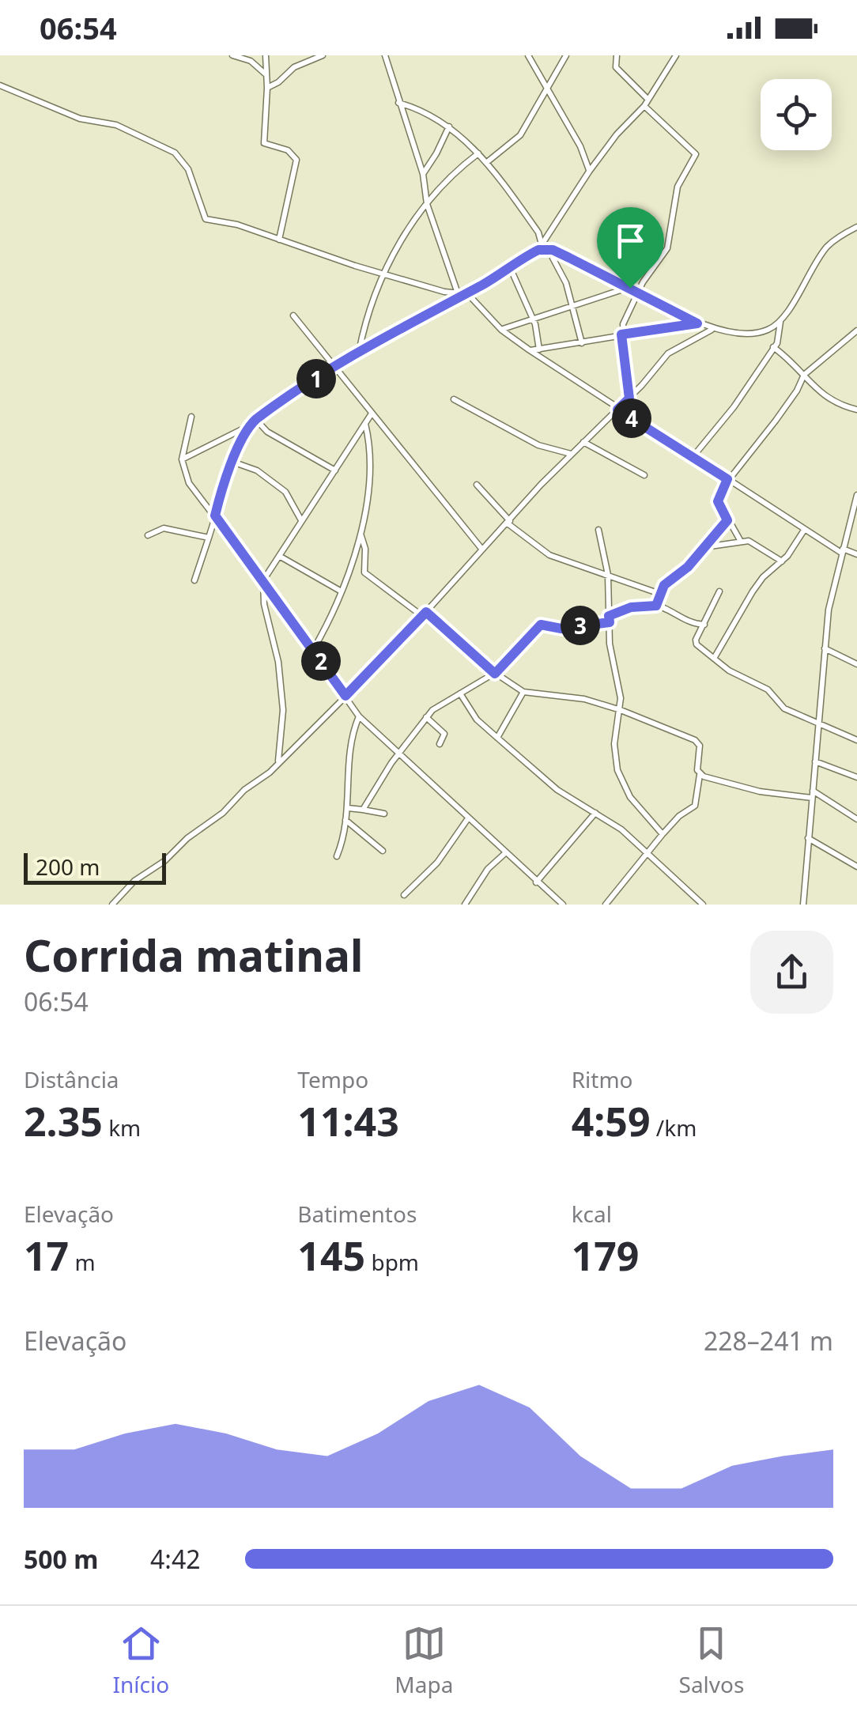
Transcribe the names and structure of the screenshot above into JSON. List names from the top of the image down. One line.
{"scale_bar":"200 m","page":{"status":"06:54","pins":["1","4","3","2"],"scale":"200 m","heading":["Corrida matinal","06:54"],"stats":[["Distância","2.35 km"],["Tempo","11:43"],["Ritmo","4:59 /km"],["Elevação","17 m"],["Batimentos","145 bpm"],["kcal","179"]],"chart":["Elevação","228–241 m"],"list":[{"name":"500 m","note":"4:42"}],"tabs":["Início","Mapa","Salvos"]}}
